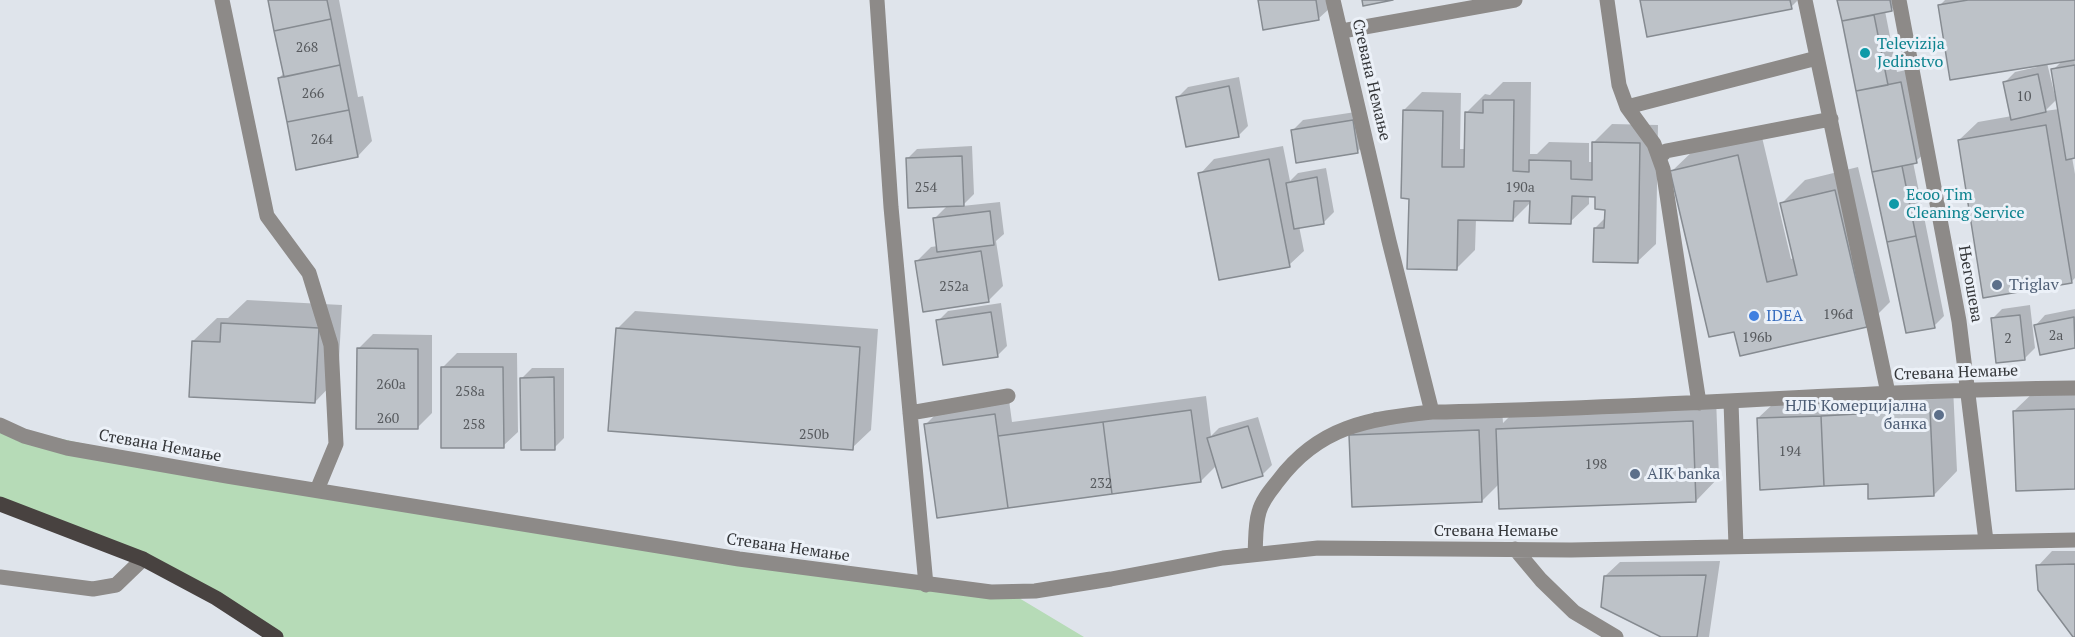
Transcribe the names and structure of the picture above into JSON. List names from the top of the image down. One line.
{"streets":{"street":["Стевана Немање","Његошева"]},"crossings":[["Стевана Немање","Његошева"]],"places":["Televizija Jedinstvo","Ecoo Tim Cleaning Service","Triglav","IDEA","НЛБ Комерцијална банка","AIK banka"],"house_numbers":["268","266","10","264","254","190a","252a","196đ","2a","196b","2","260a","258a","260","258","250b","194","198","232"]}
